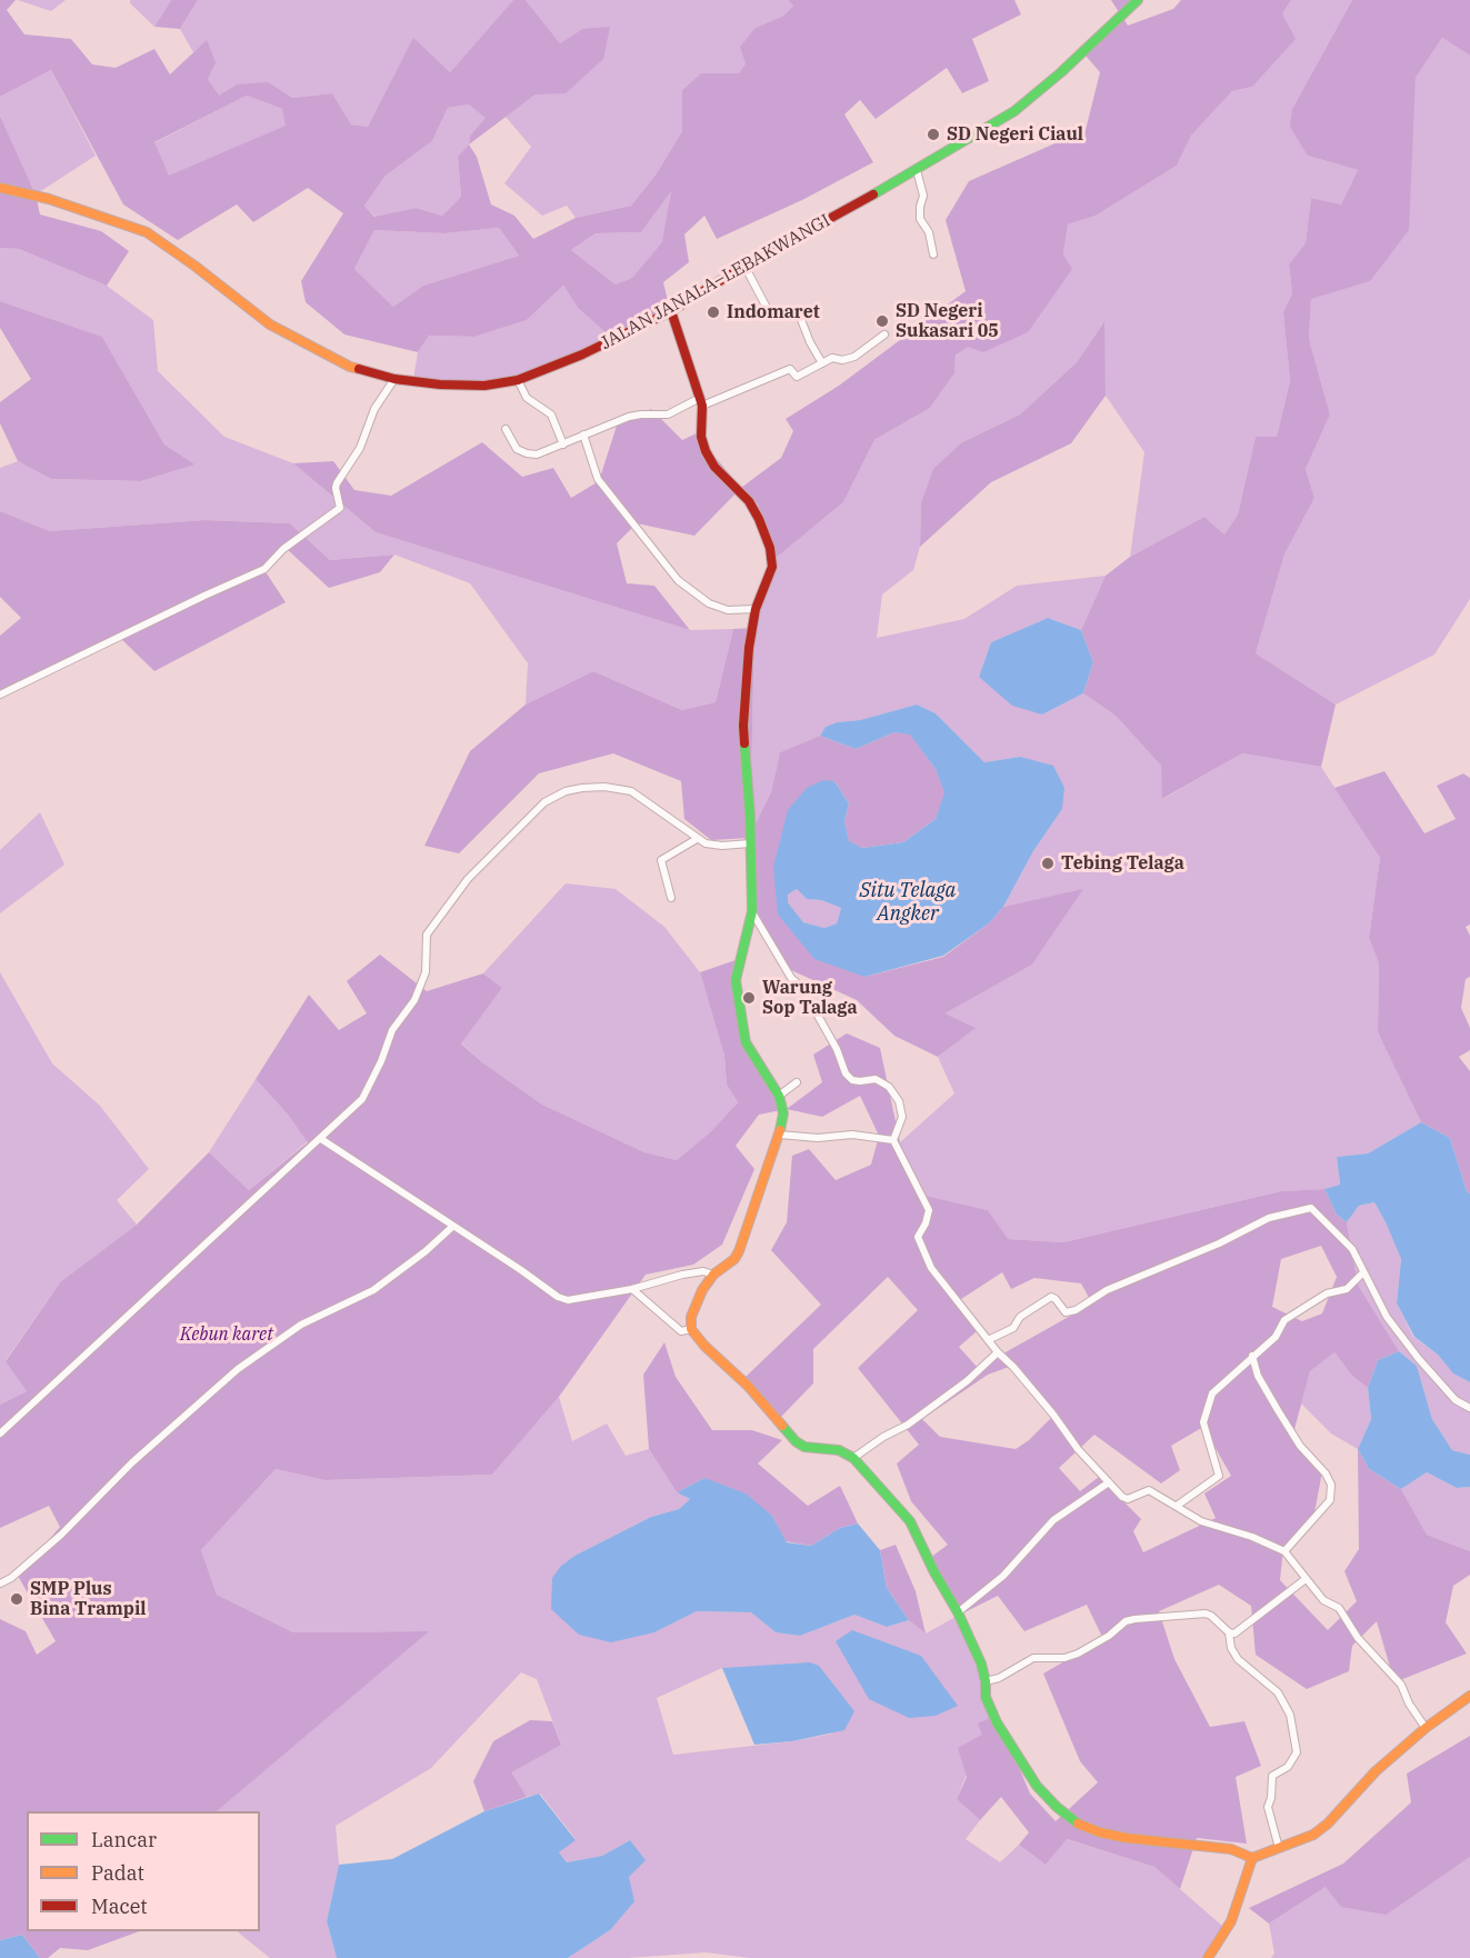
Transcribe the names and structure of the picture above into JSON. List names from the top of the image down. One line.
{"streets":{"street":["JALAN JANALA–LEBAKWANGI"]},"water":["Situ Telaga Angker"],"parks":["Kebun karet"],"places":["SD Negeri Ciaul","Indomaret","SD Negeri Sukasari 05","Tebing Telaga","Warung Sop Talaga","SMP Plus Bina Trampil"],"legend":["Lancar","Padat","Macet"]}
